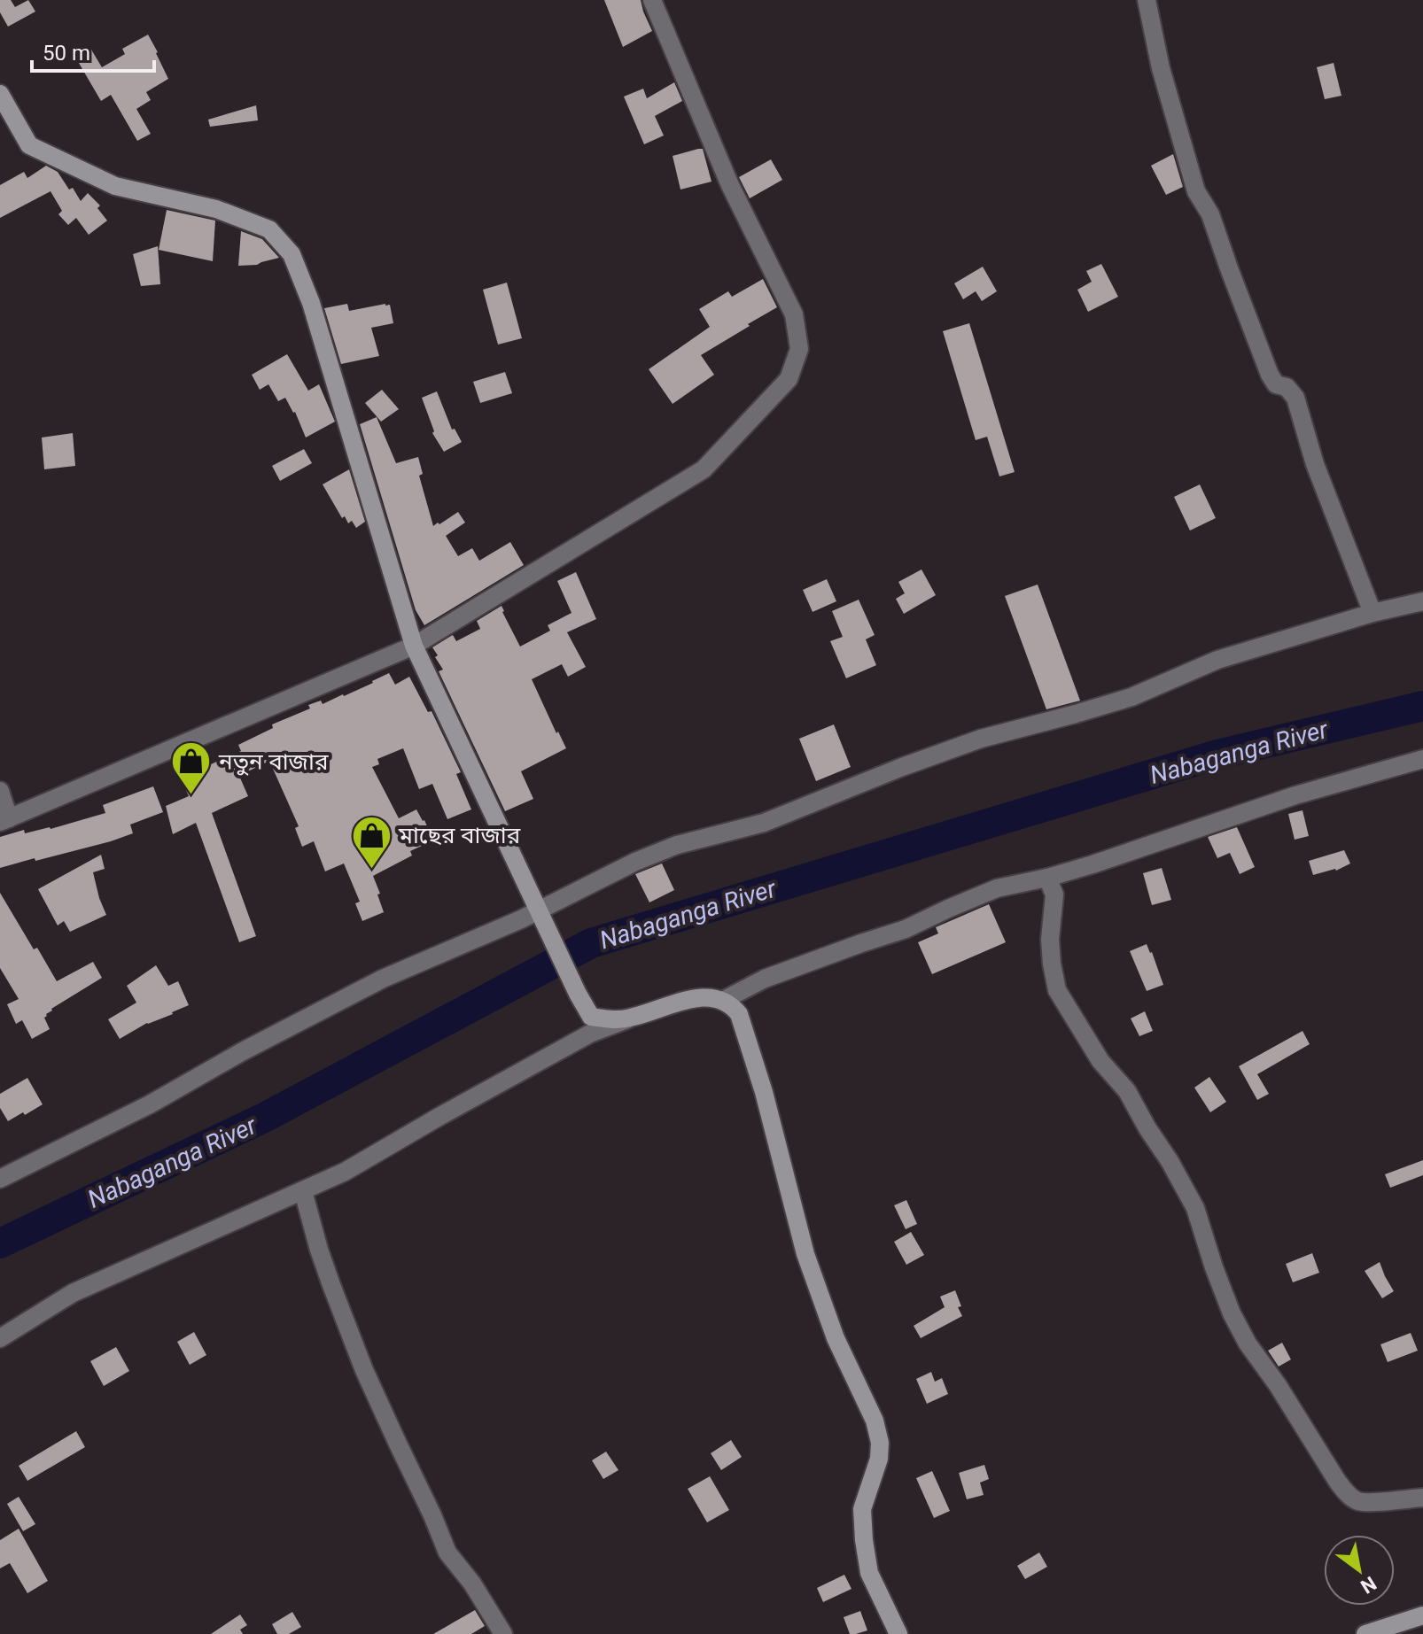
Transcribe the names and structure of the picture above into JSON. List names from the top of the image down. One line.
{"water":["Nabaganga River"],"places":{"shop":["নতুন বাজার","মাছের বাজার"]},"scale_bar":"50 m","north":"bottom right"}
